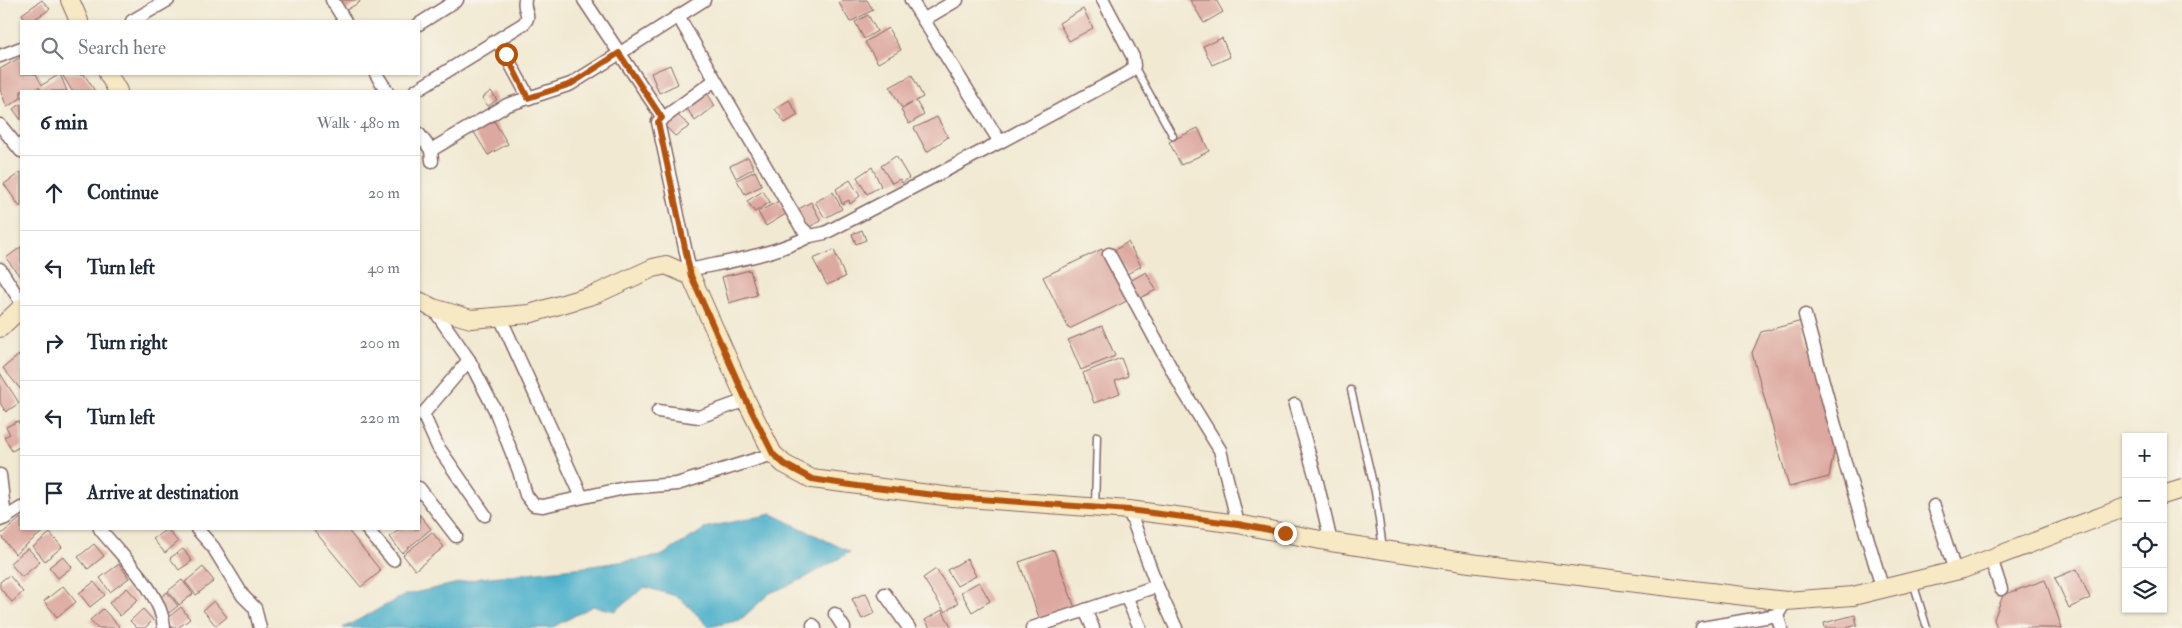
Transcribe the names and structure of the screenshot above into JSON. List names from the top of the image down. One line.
{"page":{"search":"Search here","heading":["6 min","Walk · 480 m"],"list":[["Continue","20 m"],["Turn left","40 m"],["Turn right","200 m"],["Turn left","220 m"],"Arrive at destination"],"map_buttons":["+","−"]}}
